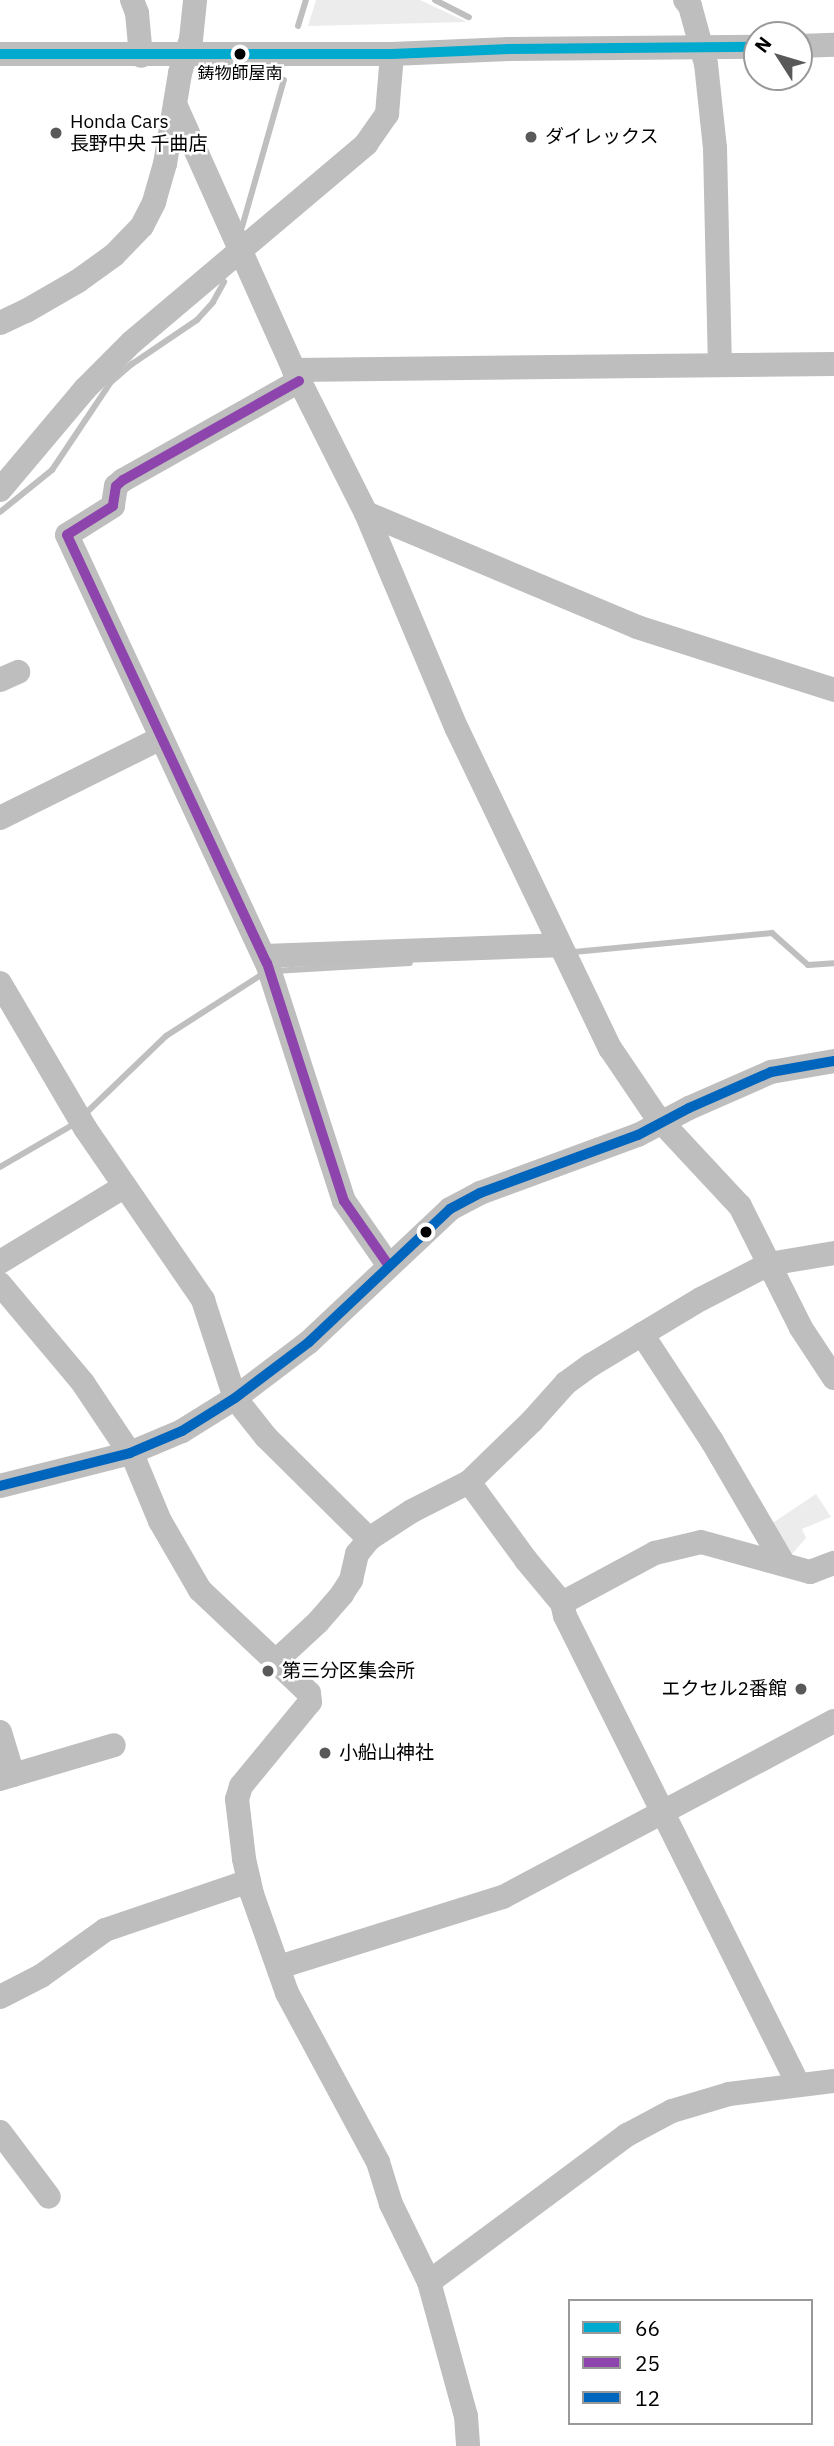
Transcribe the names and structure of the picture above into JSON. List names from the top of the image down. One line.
{"places":["鋳物師屋南","Honda Cars 長野中央 千曲店","ダイレックス","第三分区集会所","エクセル2番館","小船山神社"],"lines":["transit line 66","transit line 25","transit line 12"],"legend":["66","25","12"],"north":"top left"}
